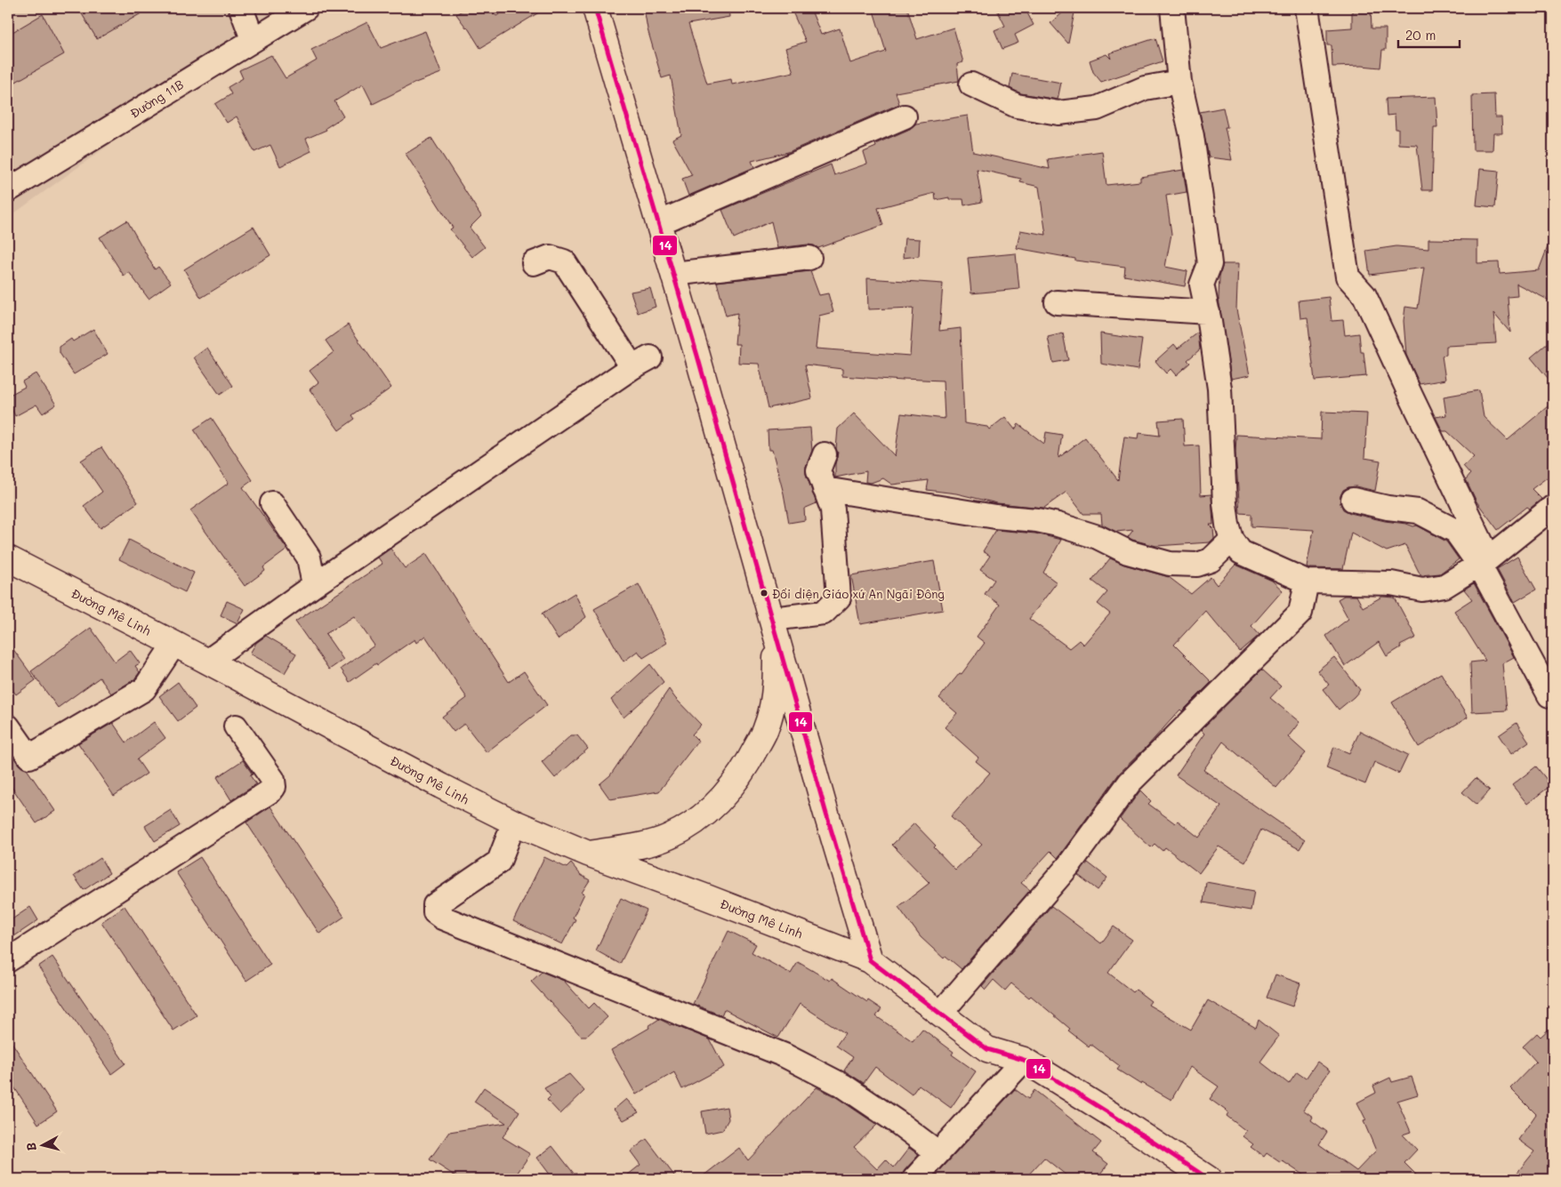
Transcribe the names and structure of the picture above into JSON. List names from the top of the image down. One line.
{"streets":{"main road":["Đường Mê Linh"],"street":["Đường 11B"]},"places":["Đối diện Giáo xứ An Ngãi Đông"],"lines":["transit line 14"],"scale_bar":"20 m","north":"left"}
